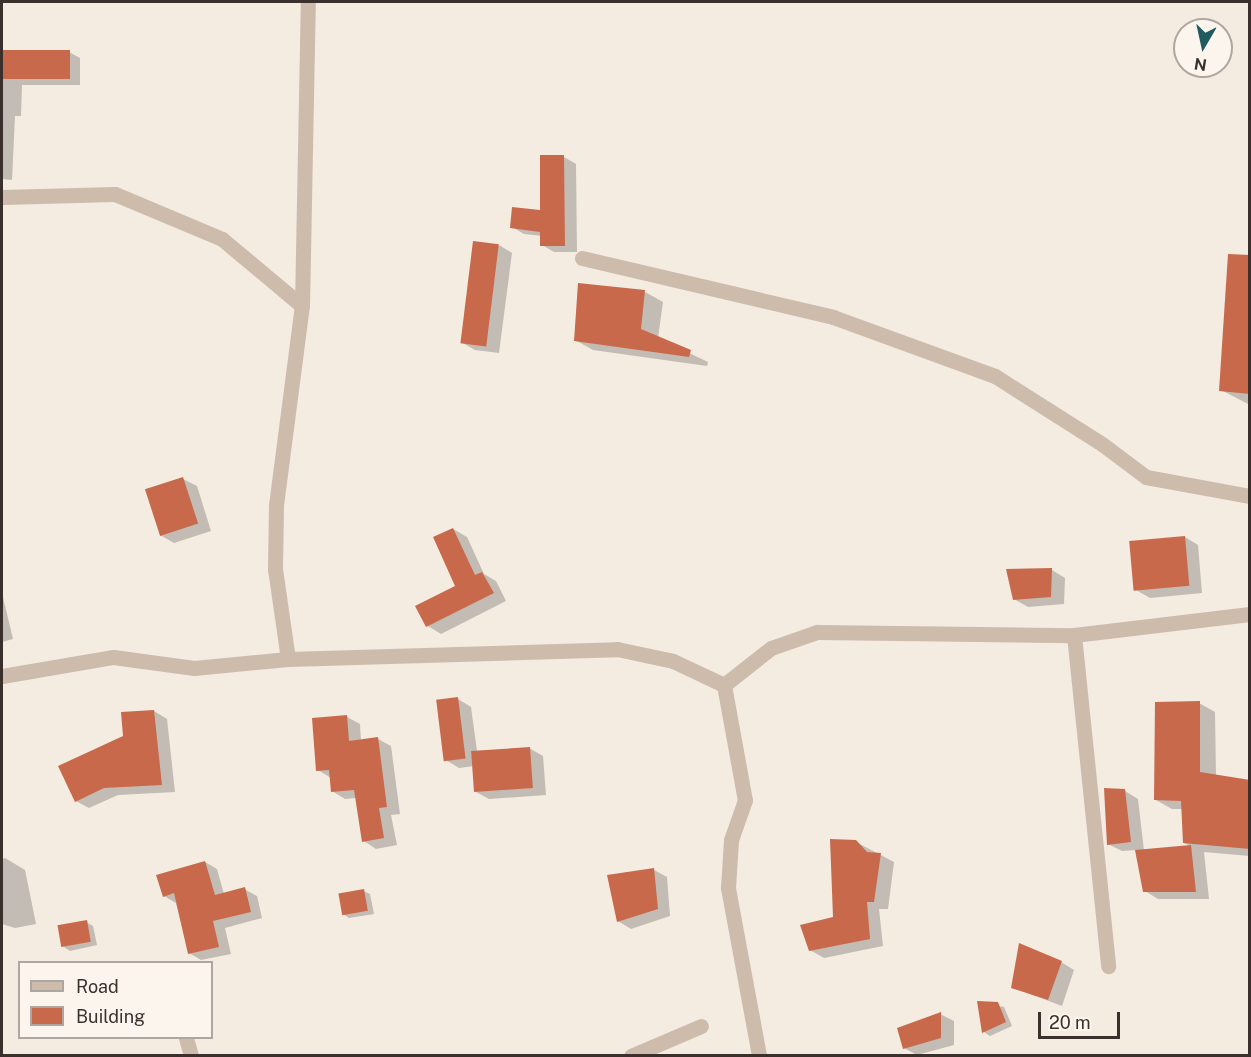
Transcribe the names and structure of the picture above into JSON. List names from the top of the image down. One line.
{"legend":["Road","Building"],"scale_bar":"20 m","north":"bottom"}
